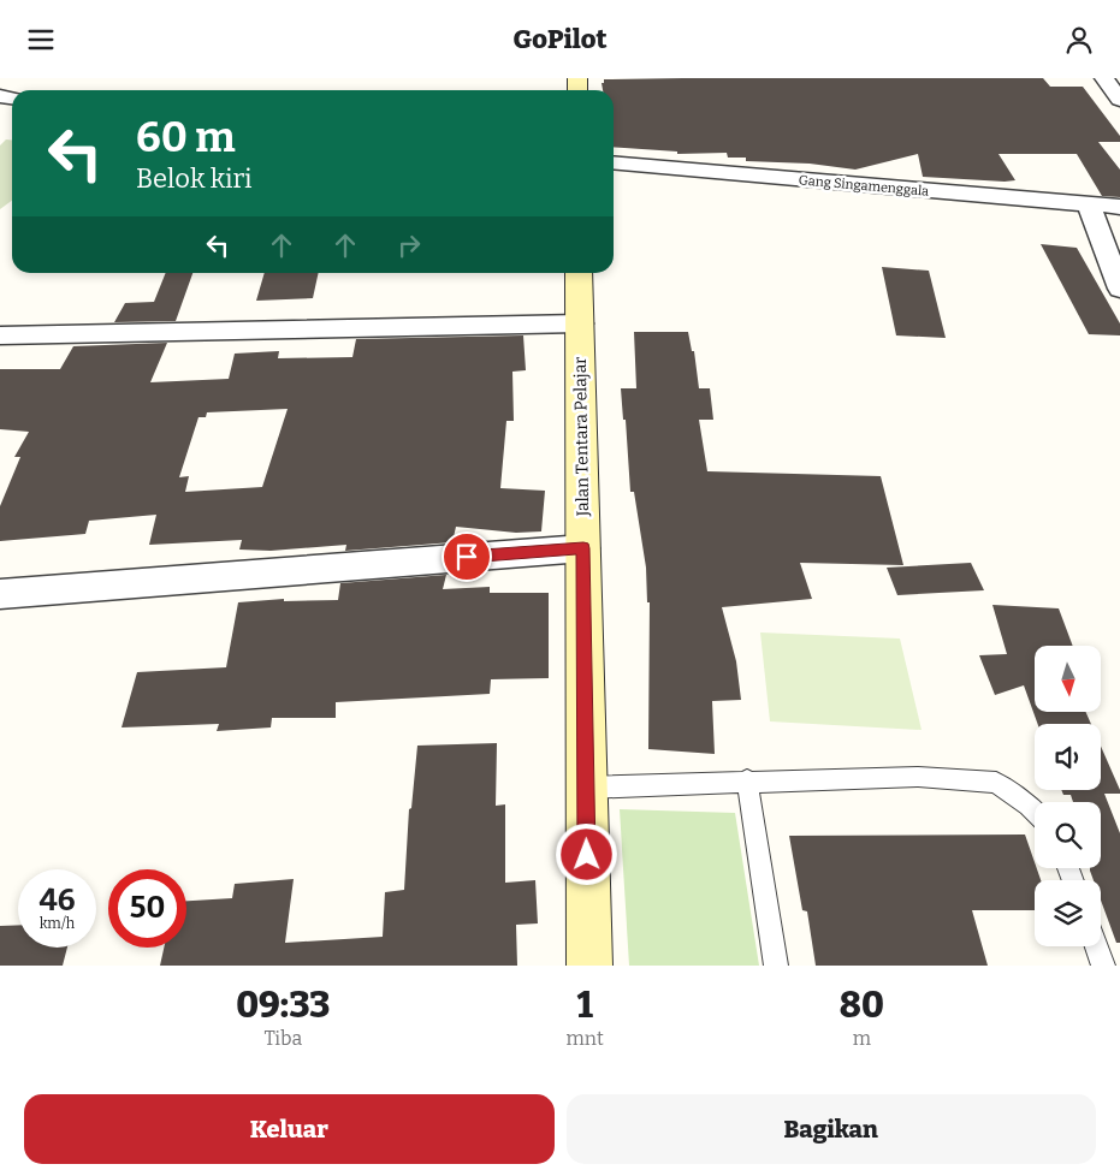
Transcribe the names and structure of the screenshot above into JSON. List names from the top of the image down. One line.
{"streets":{"main road":["Jalan Tentara Pelajar"],"street":["Gang Singamenggala"]},"north":"bottom","page":{"header":"GoPilot","turn":["60 m","Belok kiri"],"speed":"46 km/h","limit":"50","eta":["09:33","Tiba","1","mnt","80","m"],"buttons":["Keluar","Bagikan"]}}
